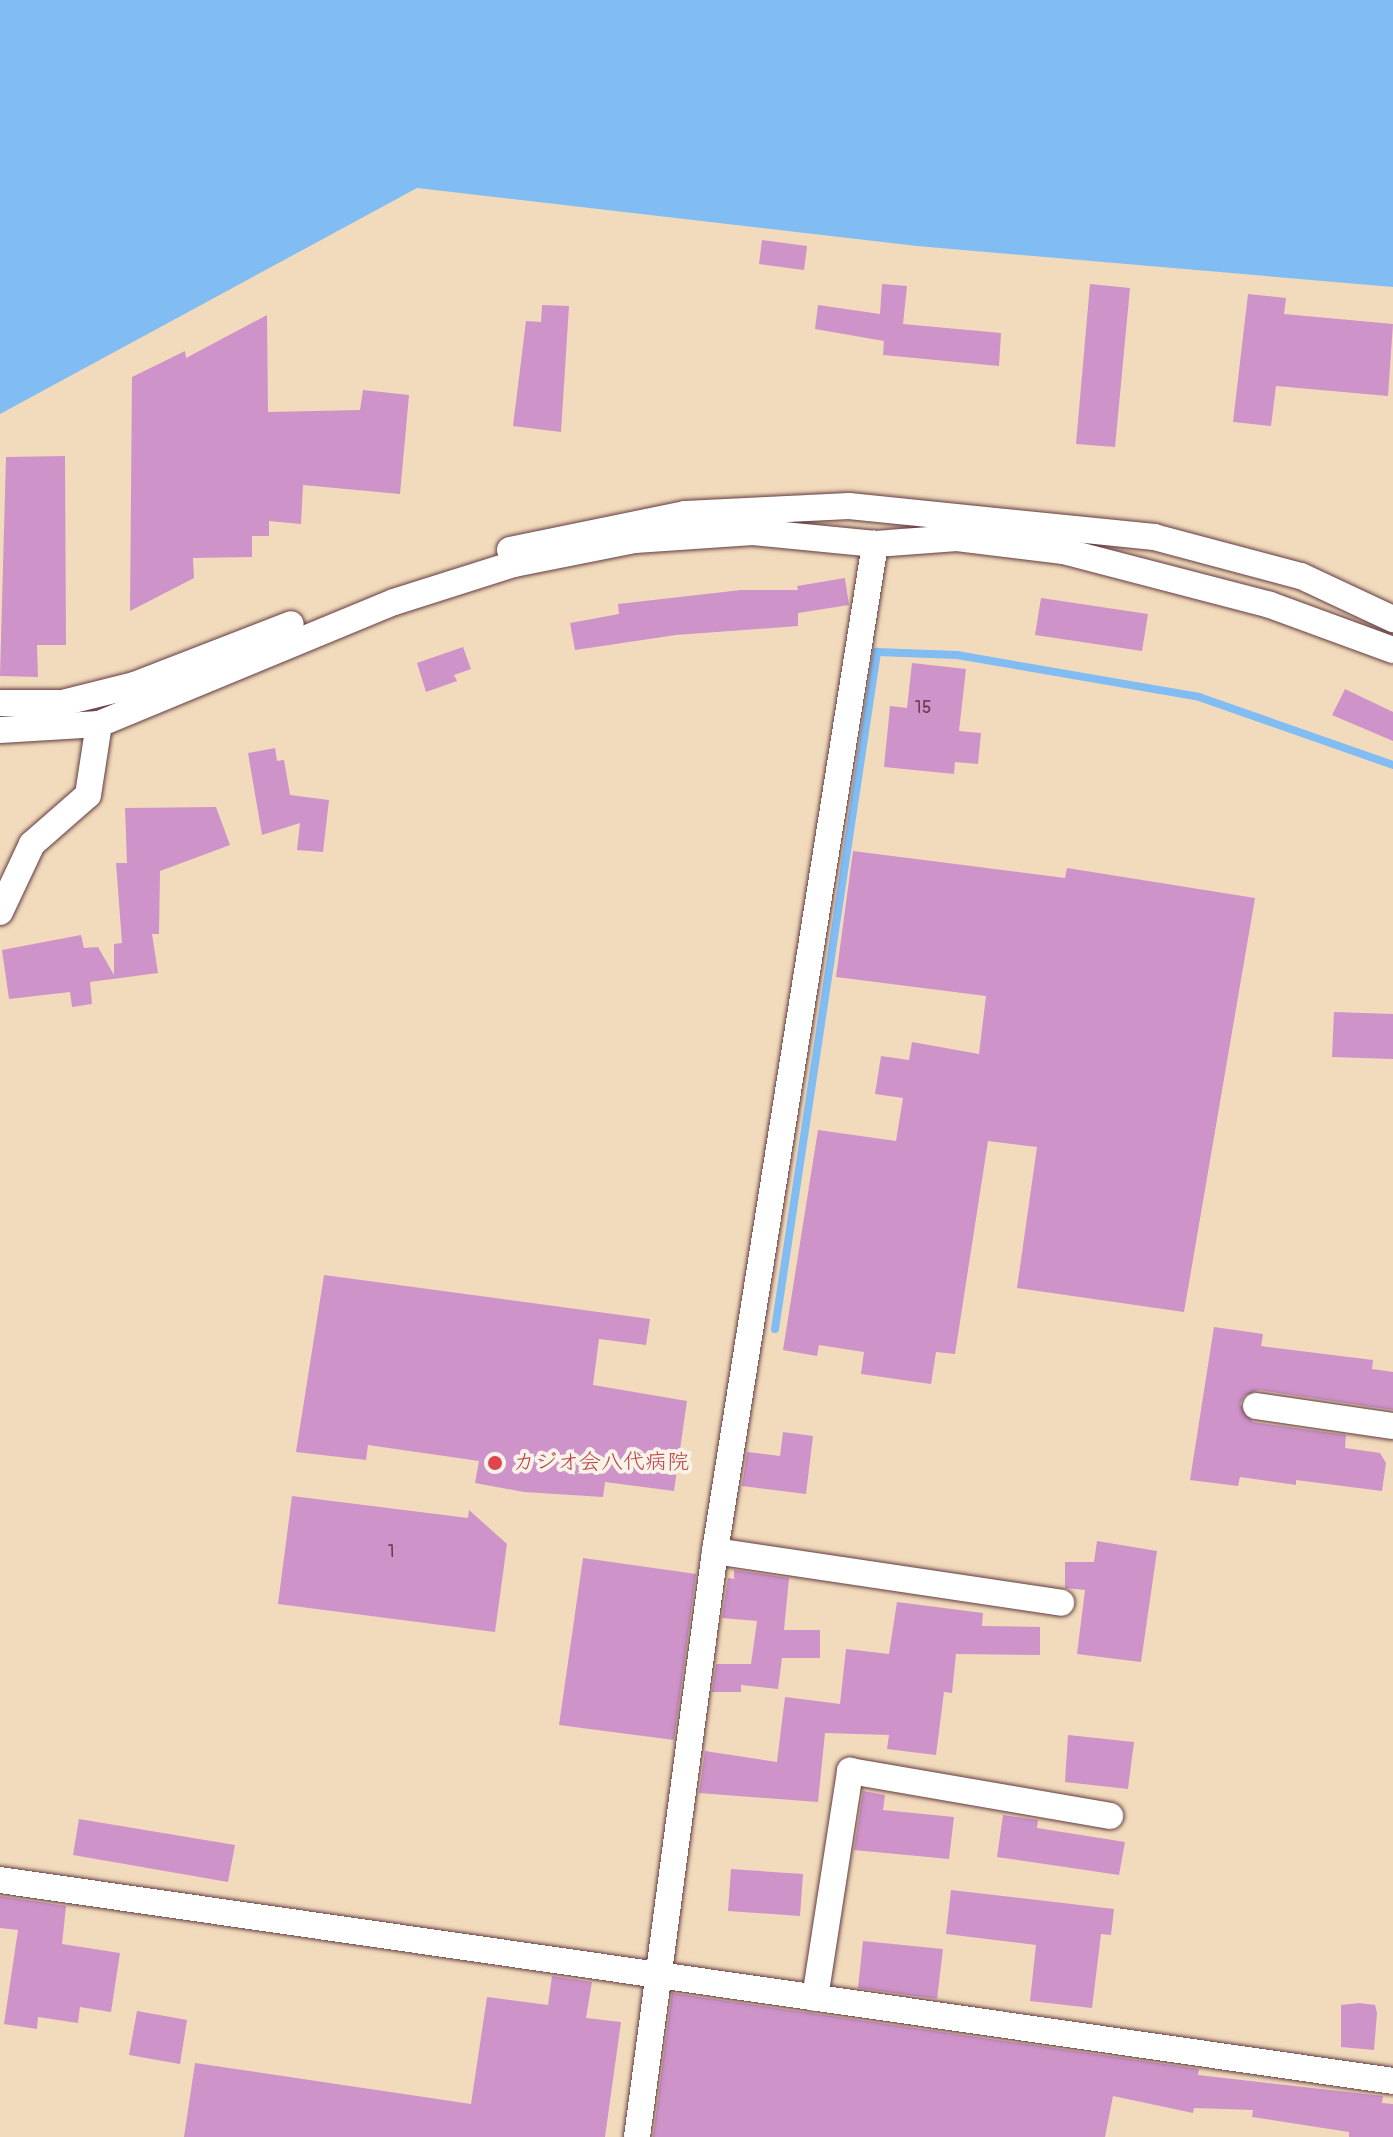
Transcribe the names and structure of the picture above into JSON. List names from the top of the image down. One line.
{"places":["カジオ会八代病院"],"house_numbers":["15","1"]}
